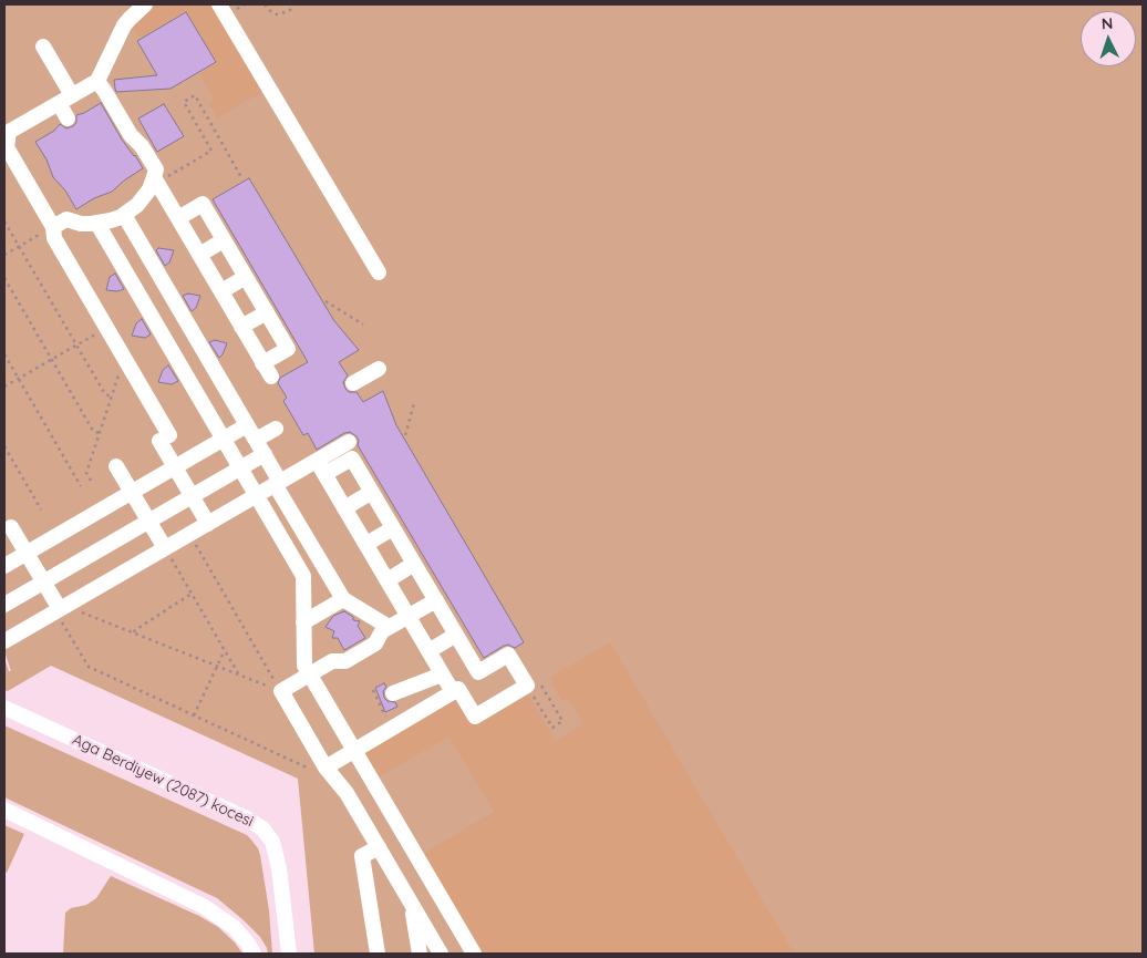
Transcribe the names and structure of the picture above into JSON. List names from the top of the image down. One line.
{"streets":{"street":["Aga Berdiyew (2087) kocesi"]},"north":"top"}
